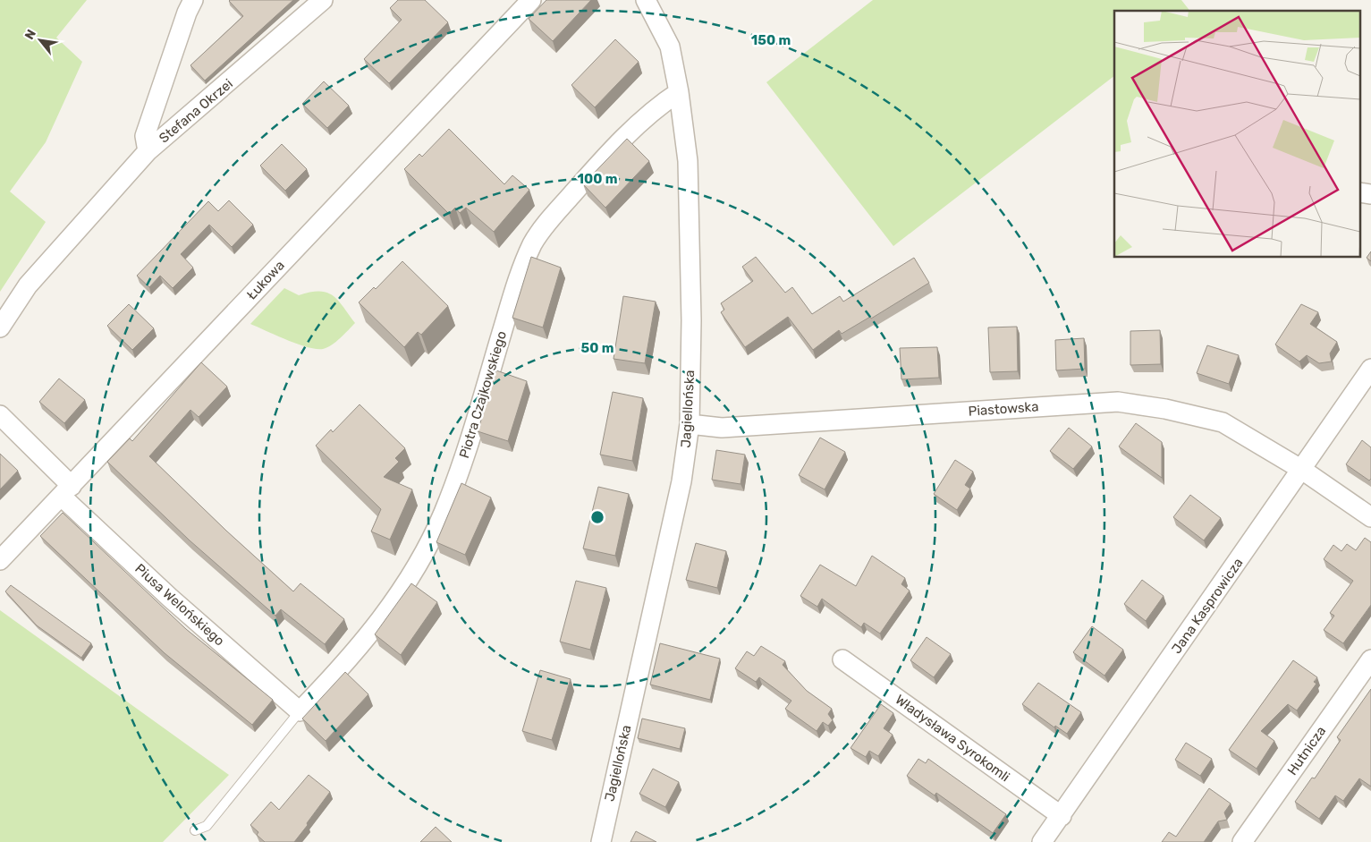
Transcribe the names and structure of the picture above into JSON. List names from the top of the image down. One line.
{"streets":{"street":["Stefana Okrzei","Łukowa","Piotra Czajkowskiego","Jagiellońska","Piastowska","Piusa Welońskiego","Jana Kasprowicza","Władysława Syrokomli","Hutnicza"]},"crossings":[["Łukowa","Piusa Welońskiego"],["Piotra Czajkowskiego","Jagiellońska"],["Piotra Czajkowskiego","Piusa Welońskiego"],["Jagiellońska","Piastowska"],["Piastowska","Jana Kasprowicza"],["Jana Kasprowicza","Władysława Syrokomli"]],"north":"top left","rings":["150 m","100 m","50 m"]}
